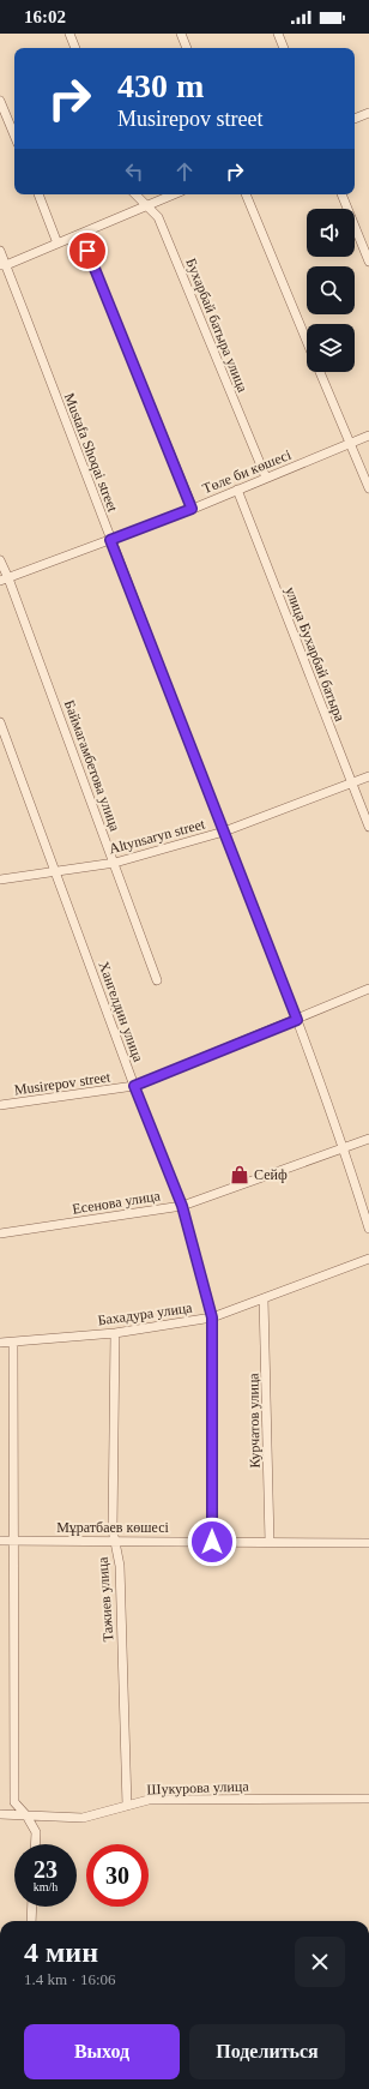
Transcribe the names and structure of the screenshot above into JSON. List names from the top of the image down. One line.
{"streets":{"street":["Бухарбай батыра улица","Mustafa Shoqai street","Төле би көшесі","улица Бухарбай батыра","Баймагамбетова улица","Altynsaryn street","Хангелдин улица","Musirepov street","Есенова улица","Бахадура улица","Курчатов улица","Мұратбаев көшесі","Тажиев улица","Шукурова улица"]},"crossings":[["Бухарбай батыра улица","Төле би көшесі"],["Mustafa Shoqai street","Төле би көшесі"],["Mustafa Shoqai street","Altynsaryn street"],["Mustafa Shoqai street","Musirepov street"],["Mustafa Shoqai street","Есенова улица"],["Төле би көшесі","улица Бухарбай батыра"],["Төле би көшесі","Баймагамбетова улица"],["улица Бухарбай батыра","Altynsaryn street"],["Баймагамбетова улица","Altynsaryn street"],["Altynsaryn street","Хангелдин улица"],["Хангелдин улица","Musirepov street"],["Хангелдин улица","Есенова улица"],["Хангелдин улица","Бахадура улица"],["Хангелдин улица","Мұратбаев көшесі"],["Бахадура улица","Курчатов улица"],["Бахадура улица","Тажиев улица"],["Курчатов улица","Мұратбаев көшесі"],["Мұратбаев көшесі","Тажиев улица"],["Тажиев улица","Шукурова улица"]],"places":{"shop":["Сейф"]},"page":{"status":"16:02","turn":["430 m","Musirepov street"],"speed":"23 km/h","limit":"30","heading":["4 мин","1.4 km · 16:06"],"buttons":["Выход","Поделиться"]}}
